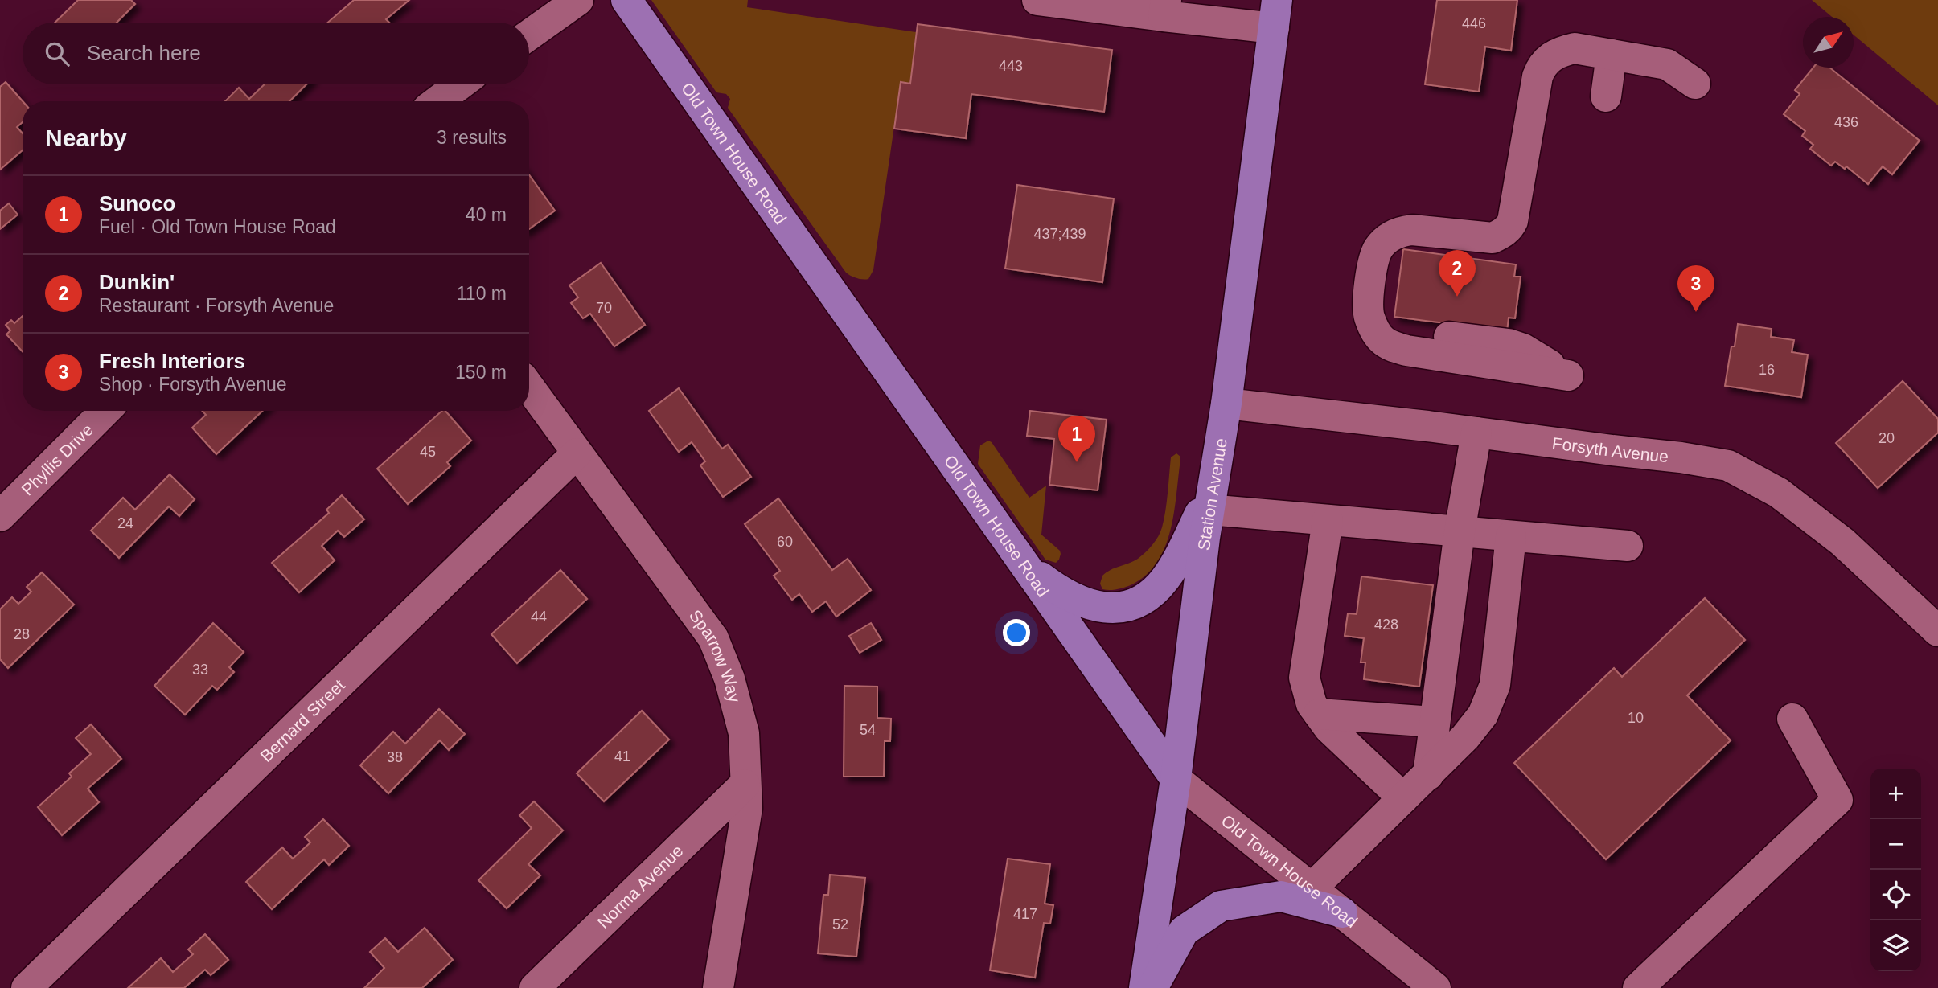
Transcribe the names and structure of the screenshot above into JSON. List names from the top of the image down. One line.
{"streets":{"main road":["Old Town House Road","Station Avenue"],"street":["Forsyth Avenue","Phyllis Drive","Sparrow Way","Bernard Street","Norma Avenue"]},"crossings":[["Old Town House Road","Station Avenue"],["Forsyth Avenue","Station Avenue"],["Sparrow Way","Bernard Street"],["Sparrow Way","Norma Avenue"]],"house_numbers":["446","443","436","437;439","70","16","20","45","24","60","44","428","28","33","10","54","41","38","417","52"],"north":"top right","page":{"search":"Search here","heading":["Nearby","3 results"],"list":[{"mark":"1","name":"Sunoco","note":"Fuel · Old Town House Road","value":"40 m"},{"mark":"2","name":"Dunkin'","note":"Restaurant · Forsyth Avenue","value":"110 m"},{"mark":"3","name":"Fresh Interiors","note":"Shop · Forsyth Avenue","value":"150 m"}],"pins":["2","3","1"],"map_buttons":["+","−"]}}
